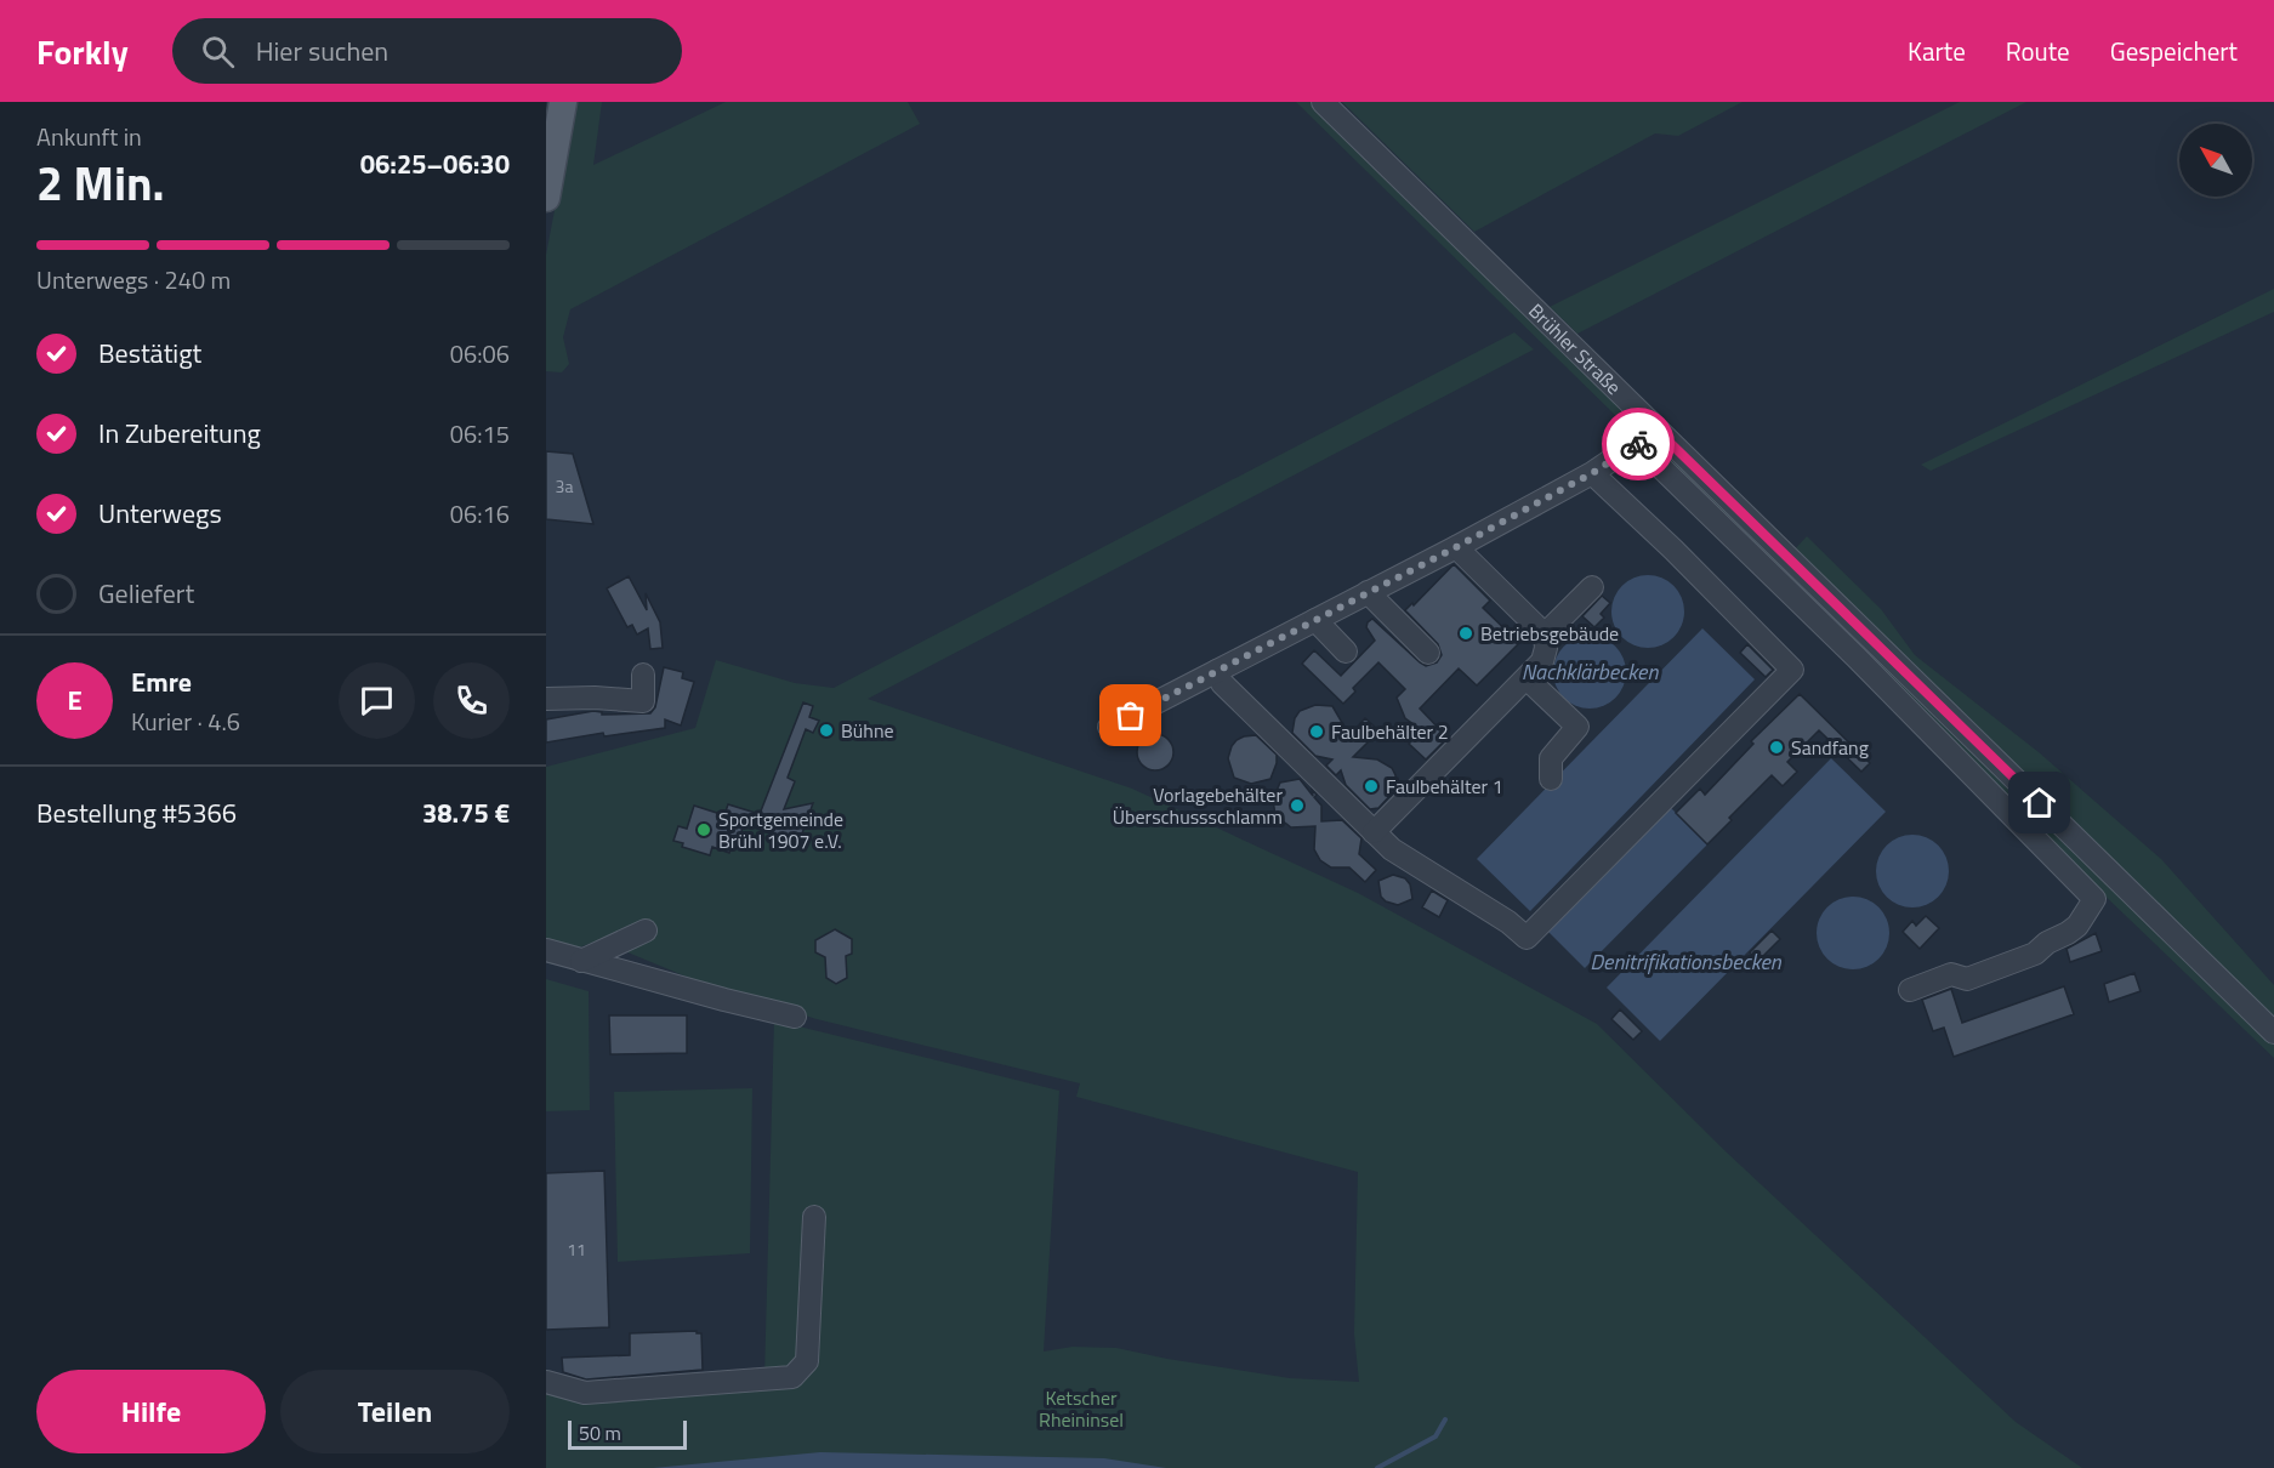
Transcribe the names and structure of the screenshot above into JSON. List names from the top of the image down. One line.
{"streets":{"street":["Brühler Straße"]},"water":["Nachklärbecken","Denitrifikationsbecken"],"parks":["Ketscher Rheininsel"],"places":["Betriebsgebäude","Bühne","Faulbehälter 2","Sandfang","Faulbehälter 1","Vorlagebehälter Überschussschlamm","Sportgemeinde Brühl 1907 e.V."],"house_numbers":["3a","11"],"scale_bar":"50 m","north":"top left","page":{"header":"Forkly","search":"Hier suchen","nav":["Karte","Route","Gespeichert"],"heading":["2 Min.","Ankunft in","06:25–06:30"],"panel":["Emre","Kurier · 4.6","Bestellung #5366","38.75 €"],"bar":"Unterwegs · 240 m","list":[["Bestätigt","06:06"],["In Zubereitung","06:15"],["Unterwegs","06:16"],"Geliefert"],"round":"E","buttons":["Hilfe","Teilen"],"scale":"50 m"}}
